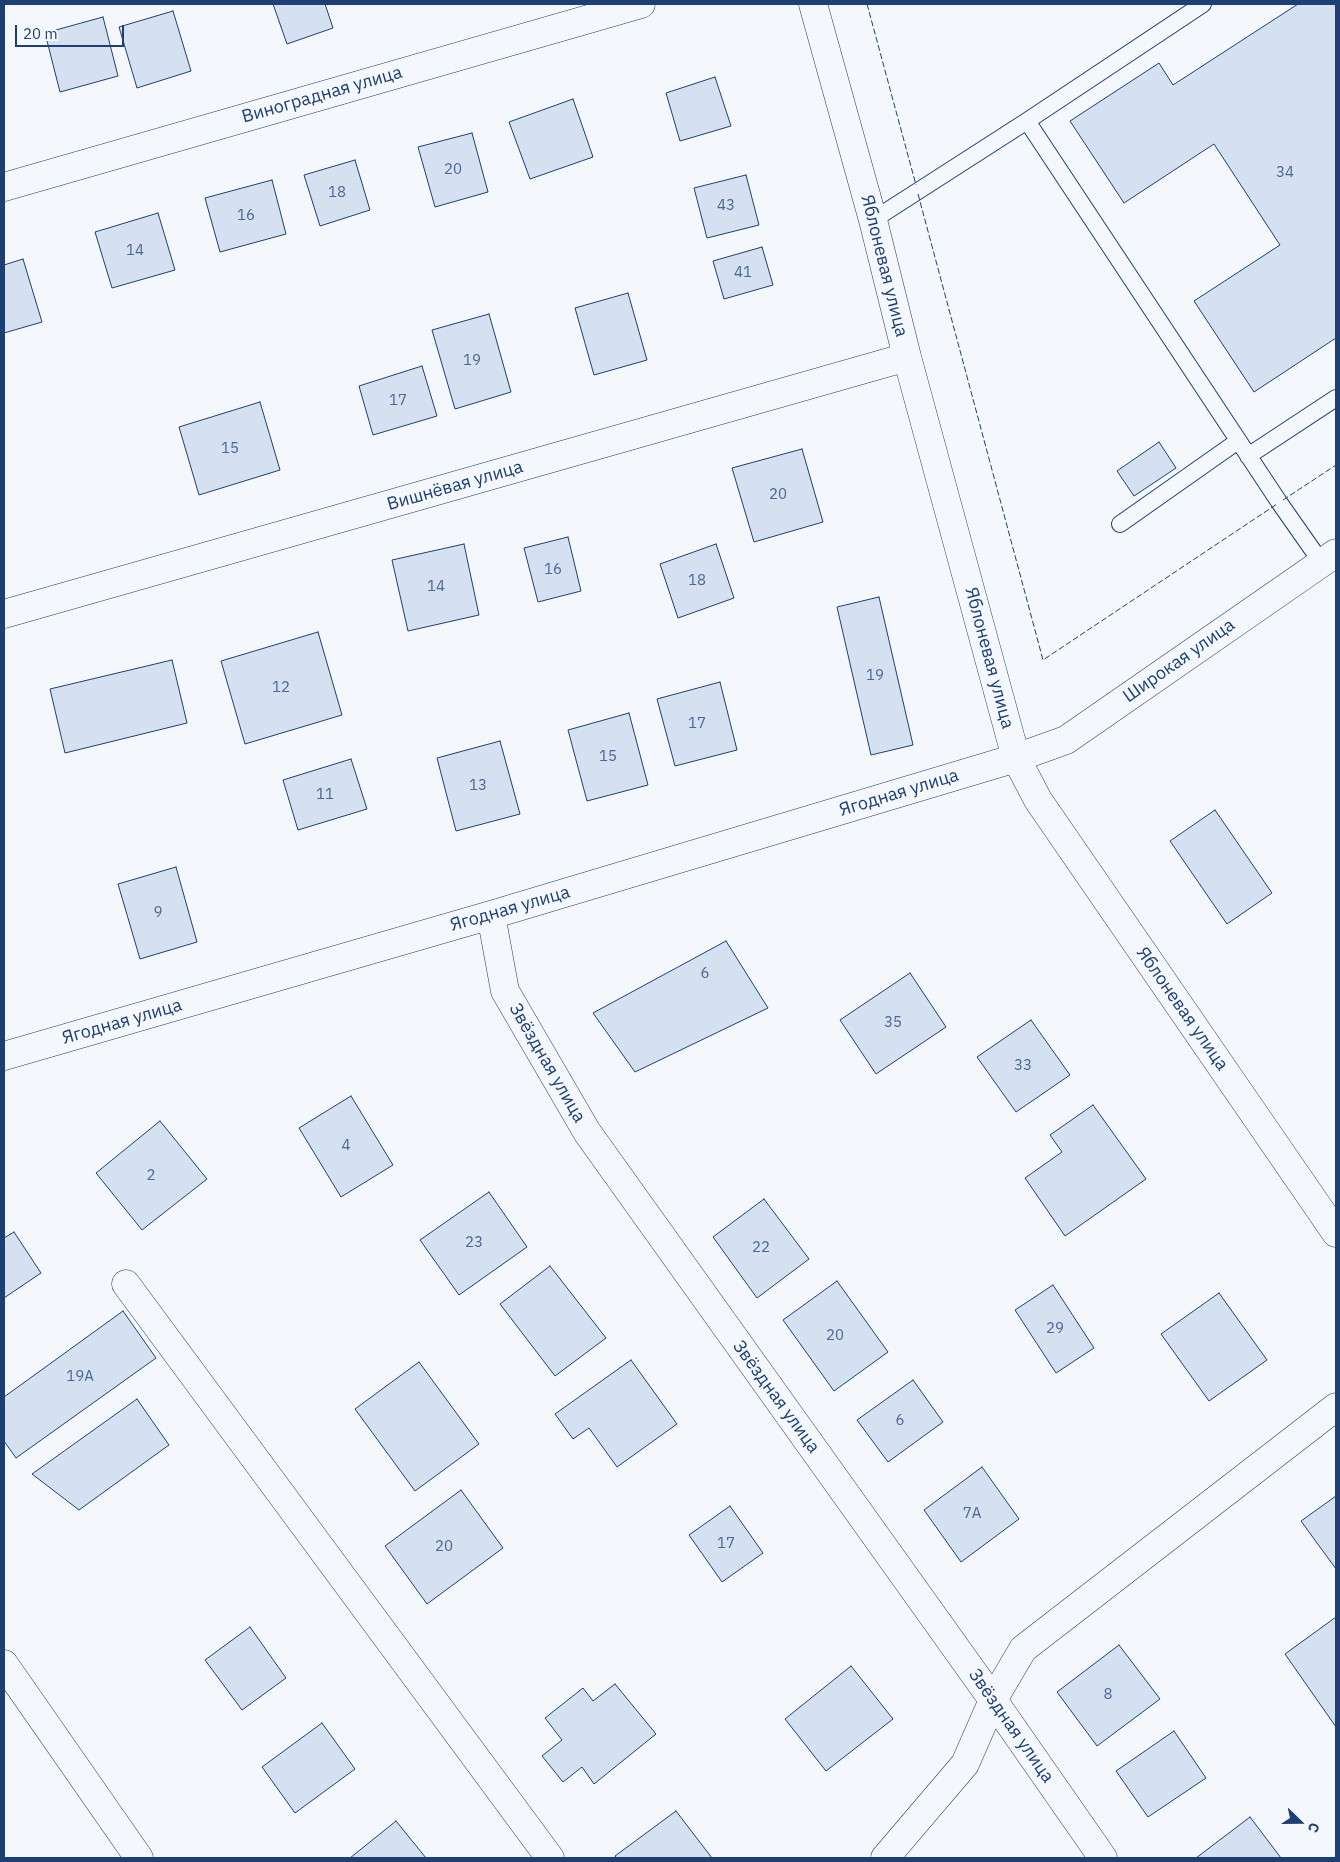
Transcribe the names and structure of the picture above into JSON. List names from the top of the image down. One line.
{"streets":{"street":["Виноградная улица","Яблоневая улица","Вишнёвая улица","Широкая улица","Ягодная улица","Звёздная улица"]},"crossings":[["Яблоневая улица","Вишнёвая улица"],["Яблоневая улица","Широкая улица"],["Яблоневая улица","Ягодная улица"],["Широкая улица","Ягодная улица"],["Ягодная улица","Звёздная улица"]],"house_numbers":["20","34","18","43","16","14","41","19","17","15","20","16","18","14","19","12","17","15","13","11","9","6","35","33","4","2","23","22","29","20","19А","6","7А","17","20","8"],"scale_bar":"20 m","north":"right"}
